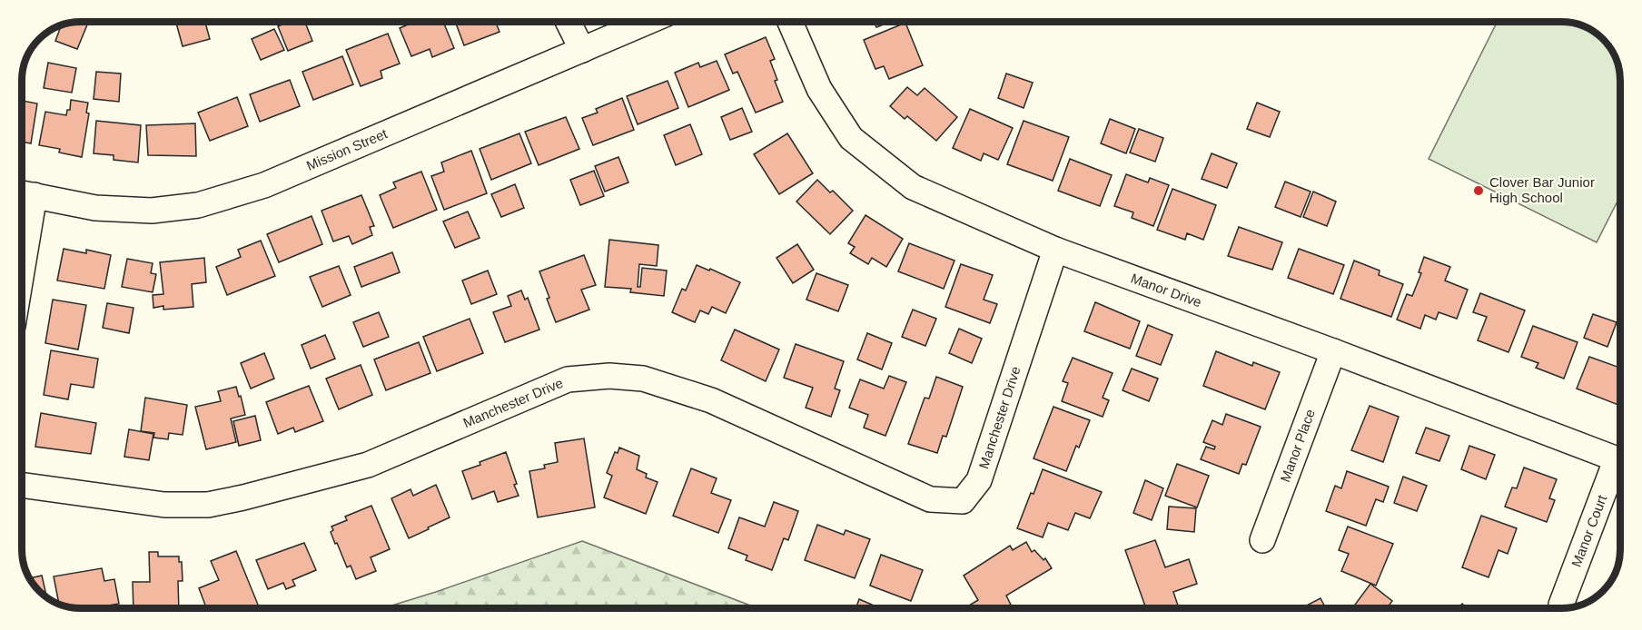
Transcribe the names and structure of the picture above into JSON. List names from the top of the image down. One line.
{"streets":{"street":["Mission Street","Manor Drive","Manchester Drive","Manor Place","Manor Court"]},"crossings":[["Manor Drive","Manchester Drive"],["Manor Drive","Manor Place"]],"places":["Clover Bar Junior High School"]}
